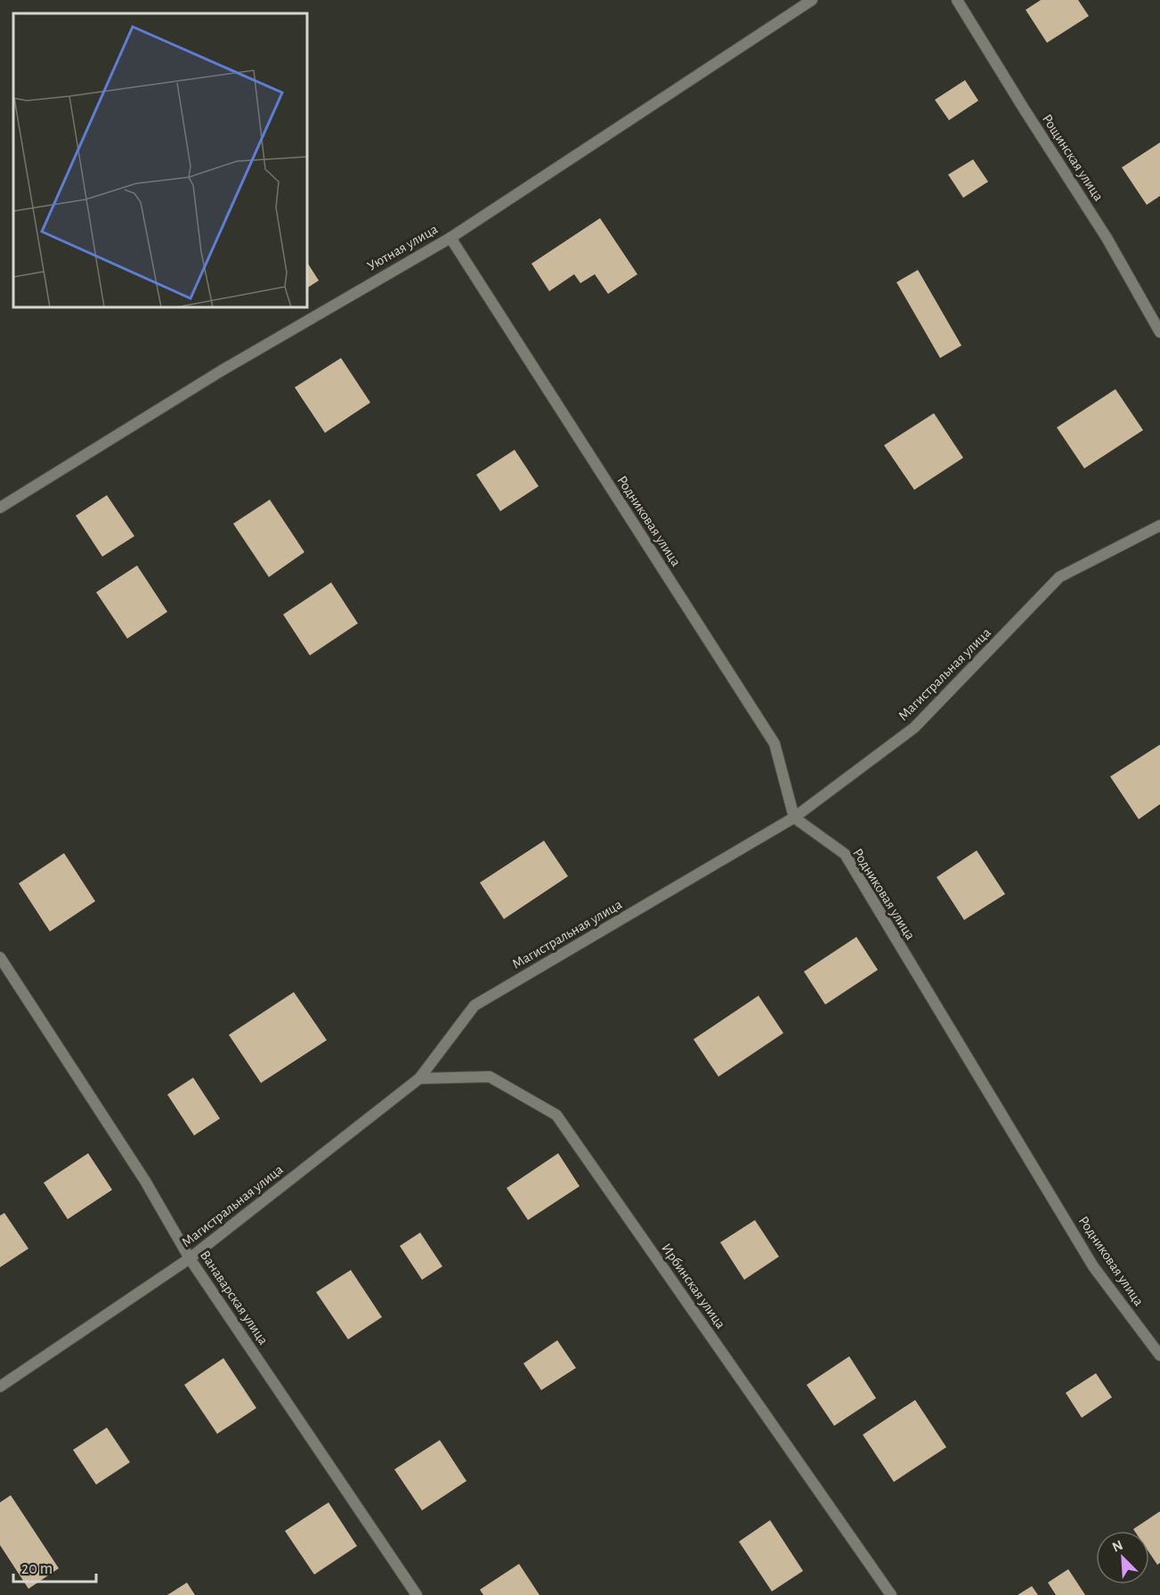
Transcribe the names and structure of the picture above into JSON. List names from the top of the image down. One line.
{"streets":{"street":["Рощинская улица","Уютная улица","Родниковая улица","Магистральная улица","Ирбинская улица","Ванаварская улица"]},"crossings":[["Уютная улица","Родниковая улица"],["Родниковая улица","Магистральная улица"],["Магистральная улица","Ирбинская улица"],["Магистральная улица","Ванаварская улица"]],"scale_bar":"20 m","north":"top left"}
